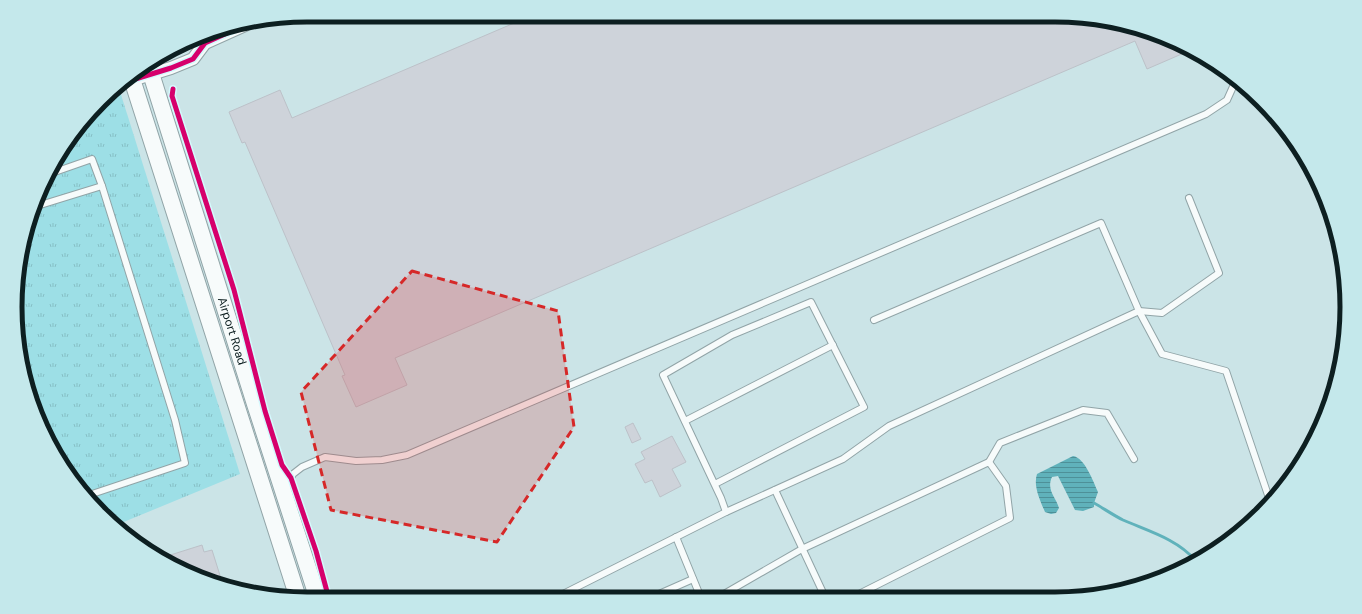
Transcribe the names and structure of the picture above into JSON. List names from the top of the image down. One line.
{"streets":{"main road":["Airport Road"]}}
